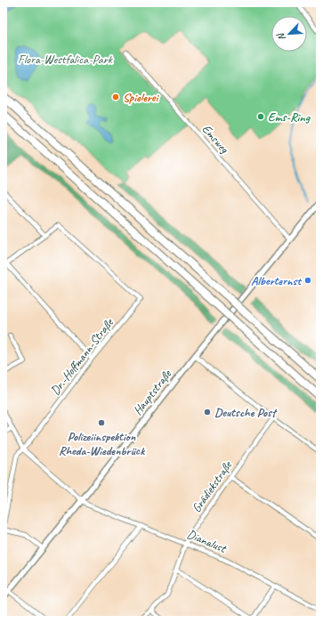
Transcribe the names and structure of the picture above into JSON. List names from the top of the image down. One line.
{"streets":{"street":["Emsweg","Dr.-Hoffmann-Straße","Hauptstraße","Grädiekstraße","Dianalust"]},"crossings":[["Emsweg","Hauptstraße"],["Dr.-Hoffmann-Straße","Hauptstraße"],["Dr.-Hoffmann-Straße","Dianalust"],["Hauptstraße","Dianalust"],["Grädiekstraße","Dianalust"]],"parks":["Flora-Westfalica-Park"],"places":["Spielerei","Ems-Ring","Alberternst","Deutsche Post","Polizeiinspektion Rheda-Wiedenbrück"],"north":"bottom left"}
